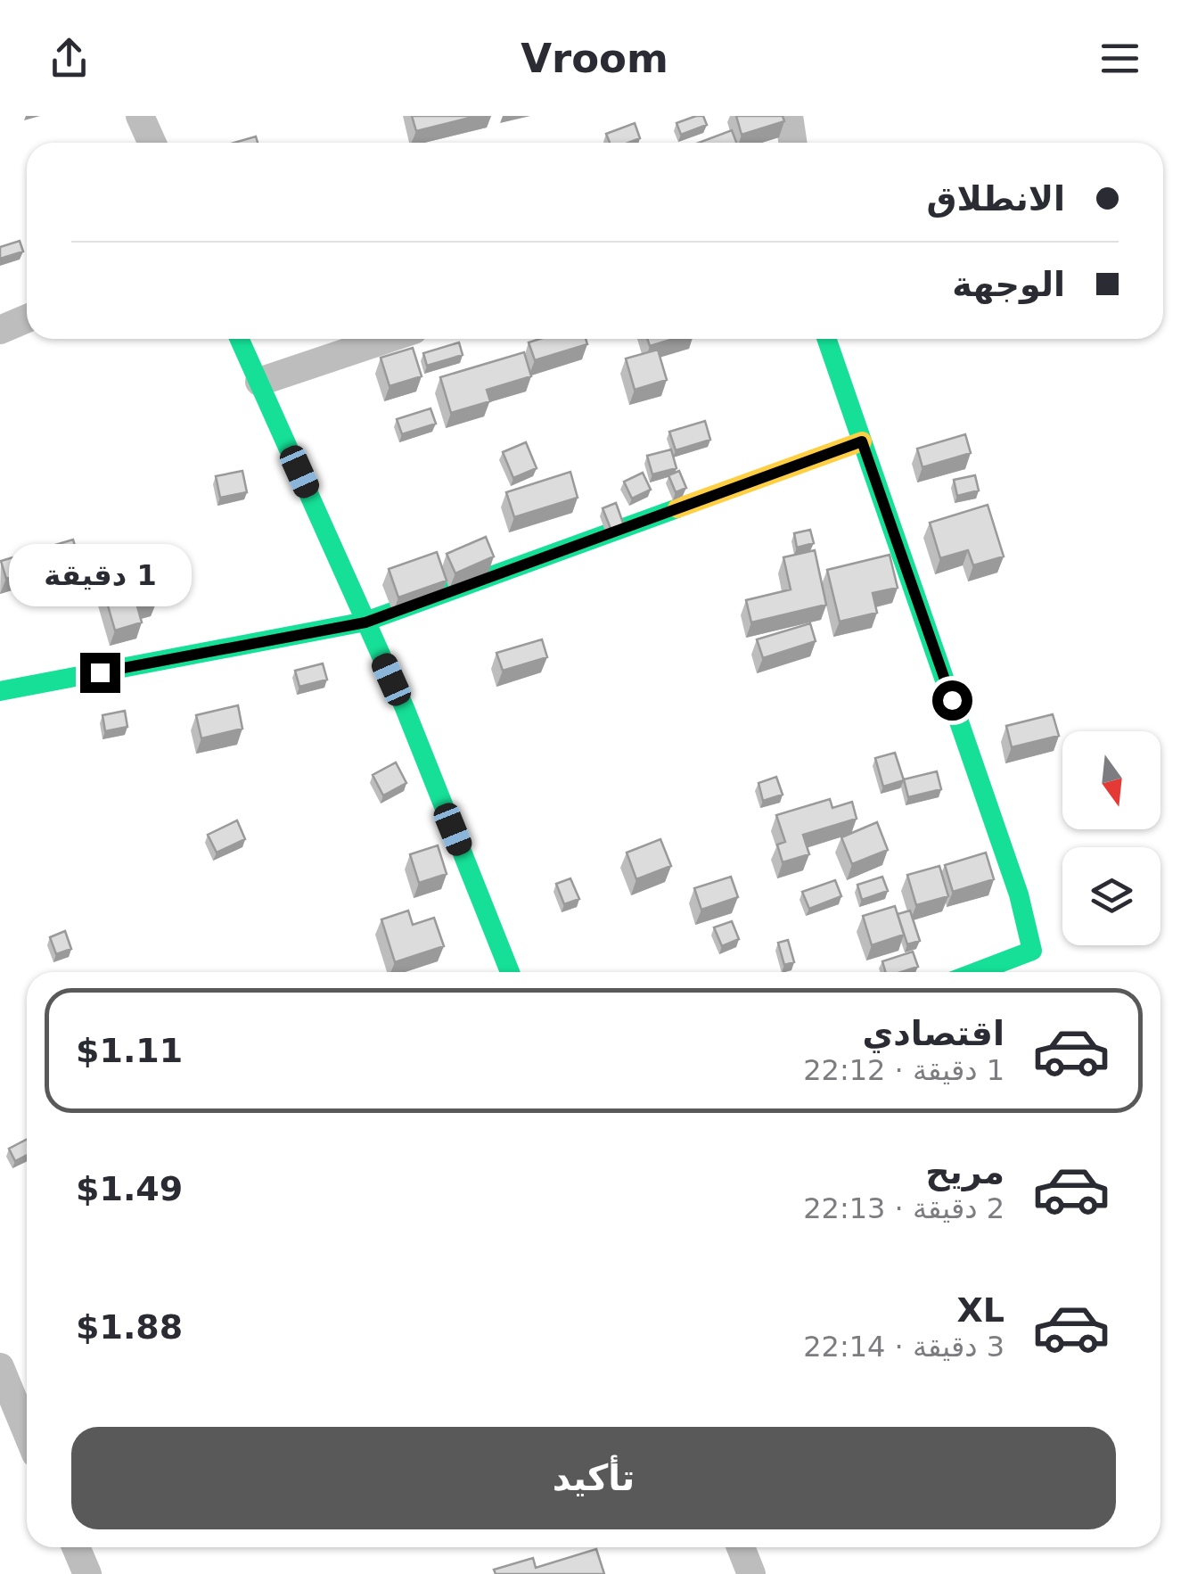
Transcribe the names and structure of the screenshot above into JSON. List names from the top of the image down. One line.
{"north":"bottom","page":{"header":"Vroom","banner":["الانطلاق","الوجهة"],"bubble":"1 دقيقة","list":[{"name":"اقتصادي","note":"1 دقيقة · 22:12","value":"$1.11"},{"name":"مريح","note":"2 دقيقة · 22:13","value":"$1.49"},{"name":"XL","note":"3 دقيقة · 22:14","value":"$1.88"}],"buttons":"تأكيد"}}
